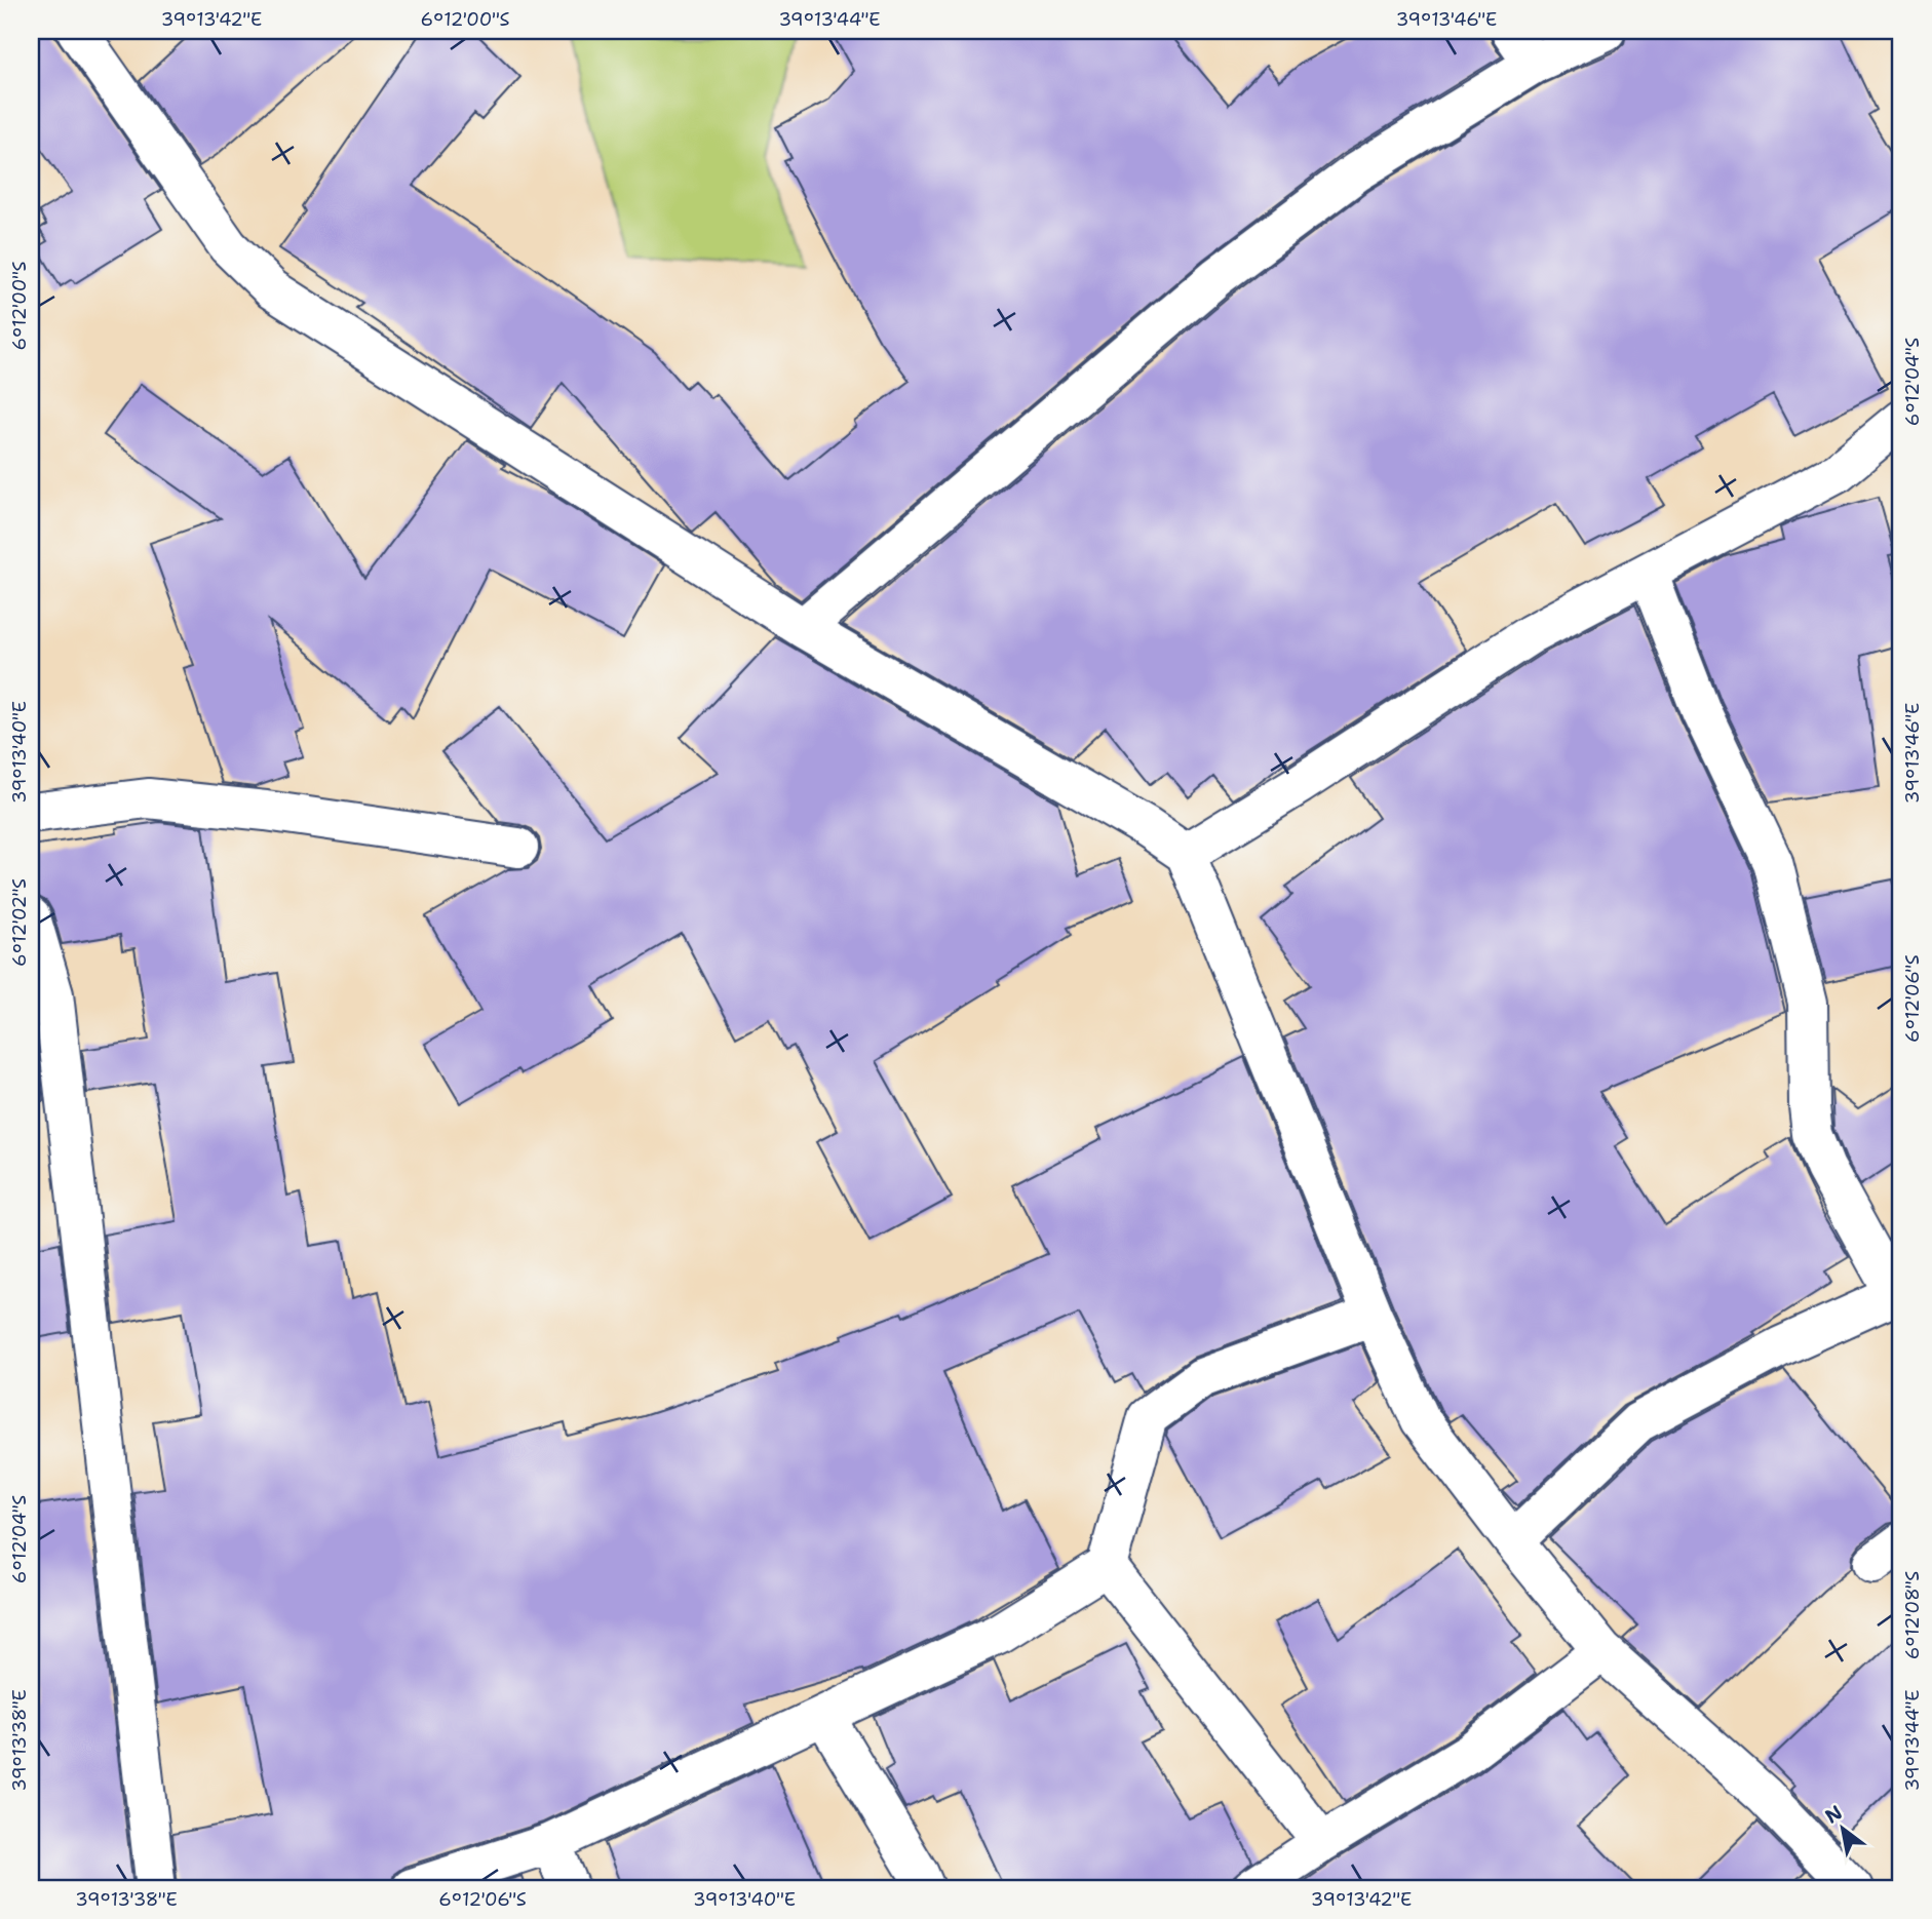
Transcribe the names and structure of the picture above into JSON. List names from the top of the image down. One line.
{"north":"top left","coordinates":["39°13'42\"E","6°12'00\"S","39°13'44\"E","39°13'46\"E","6°12'04\"S","39°13'40\"E","6°12'02\"S","6°12'06\"S","6°12'08\"S","39°13'38\"E"]}
